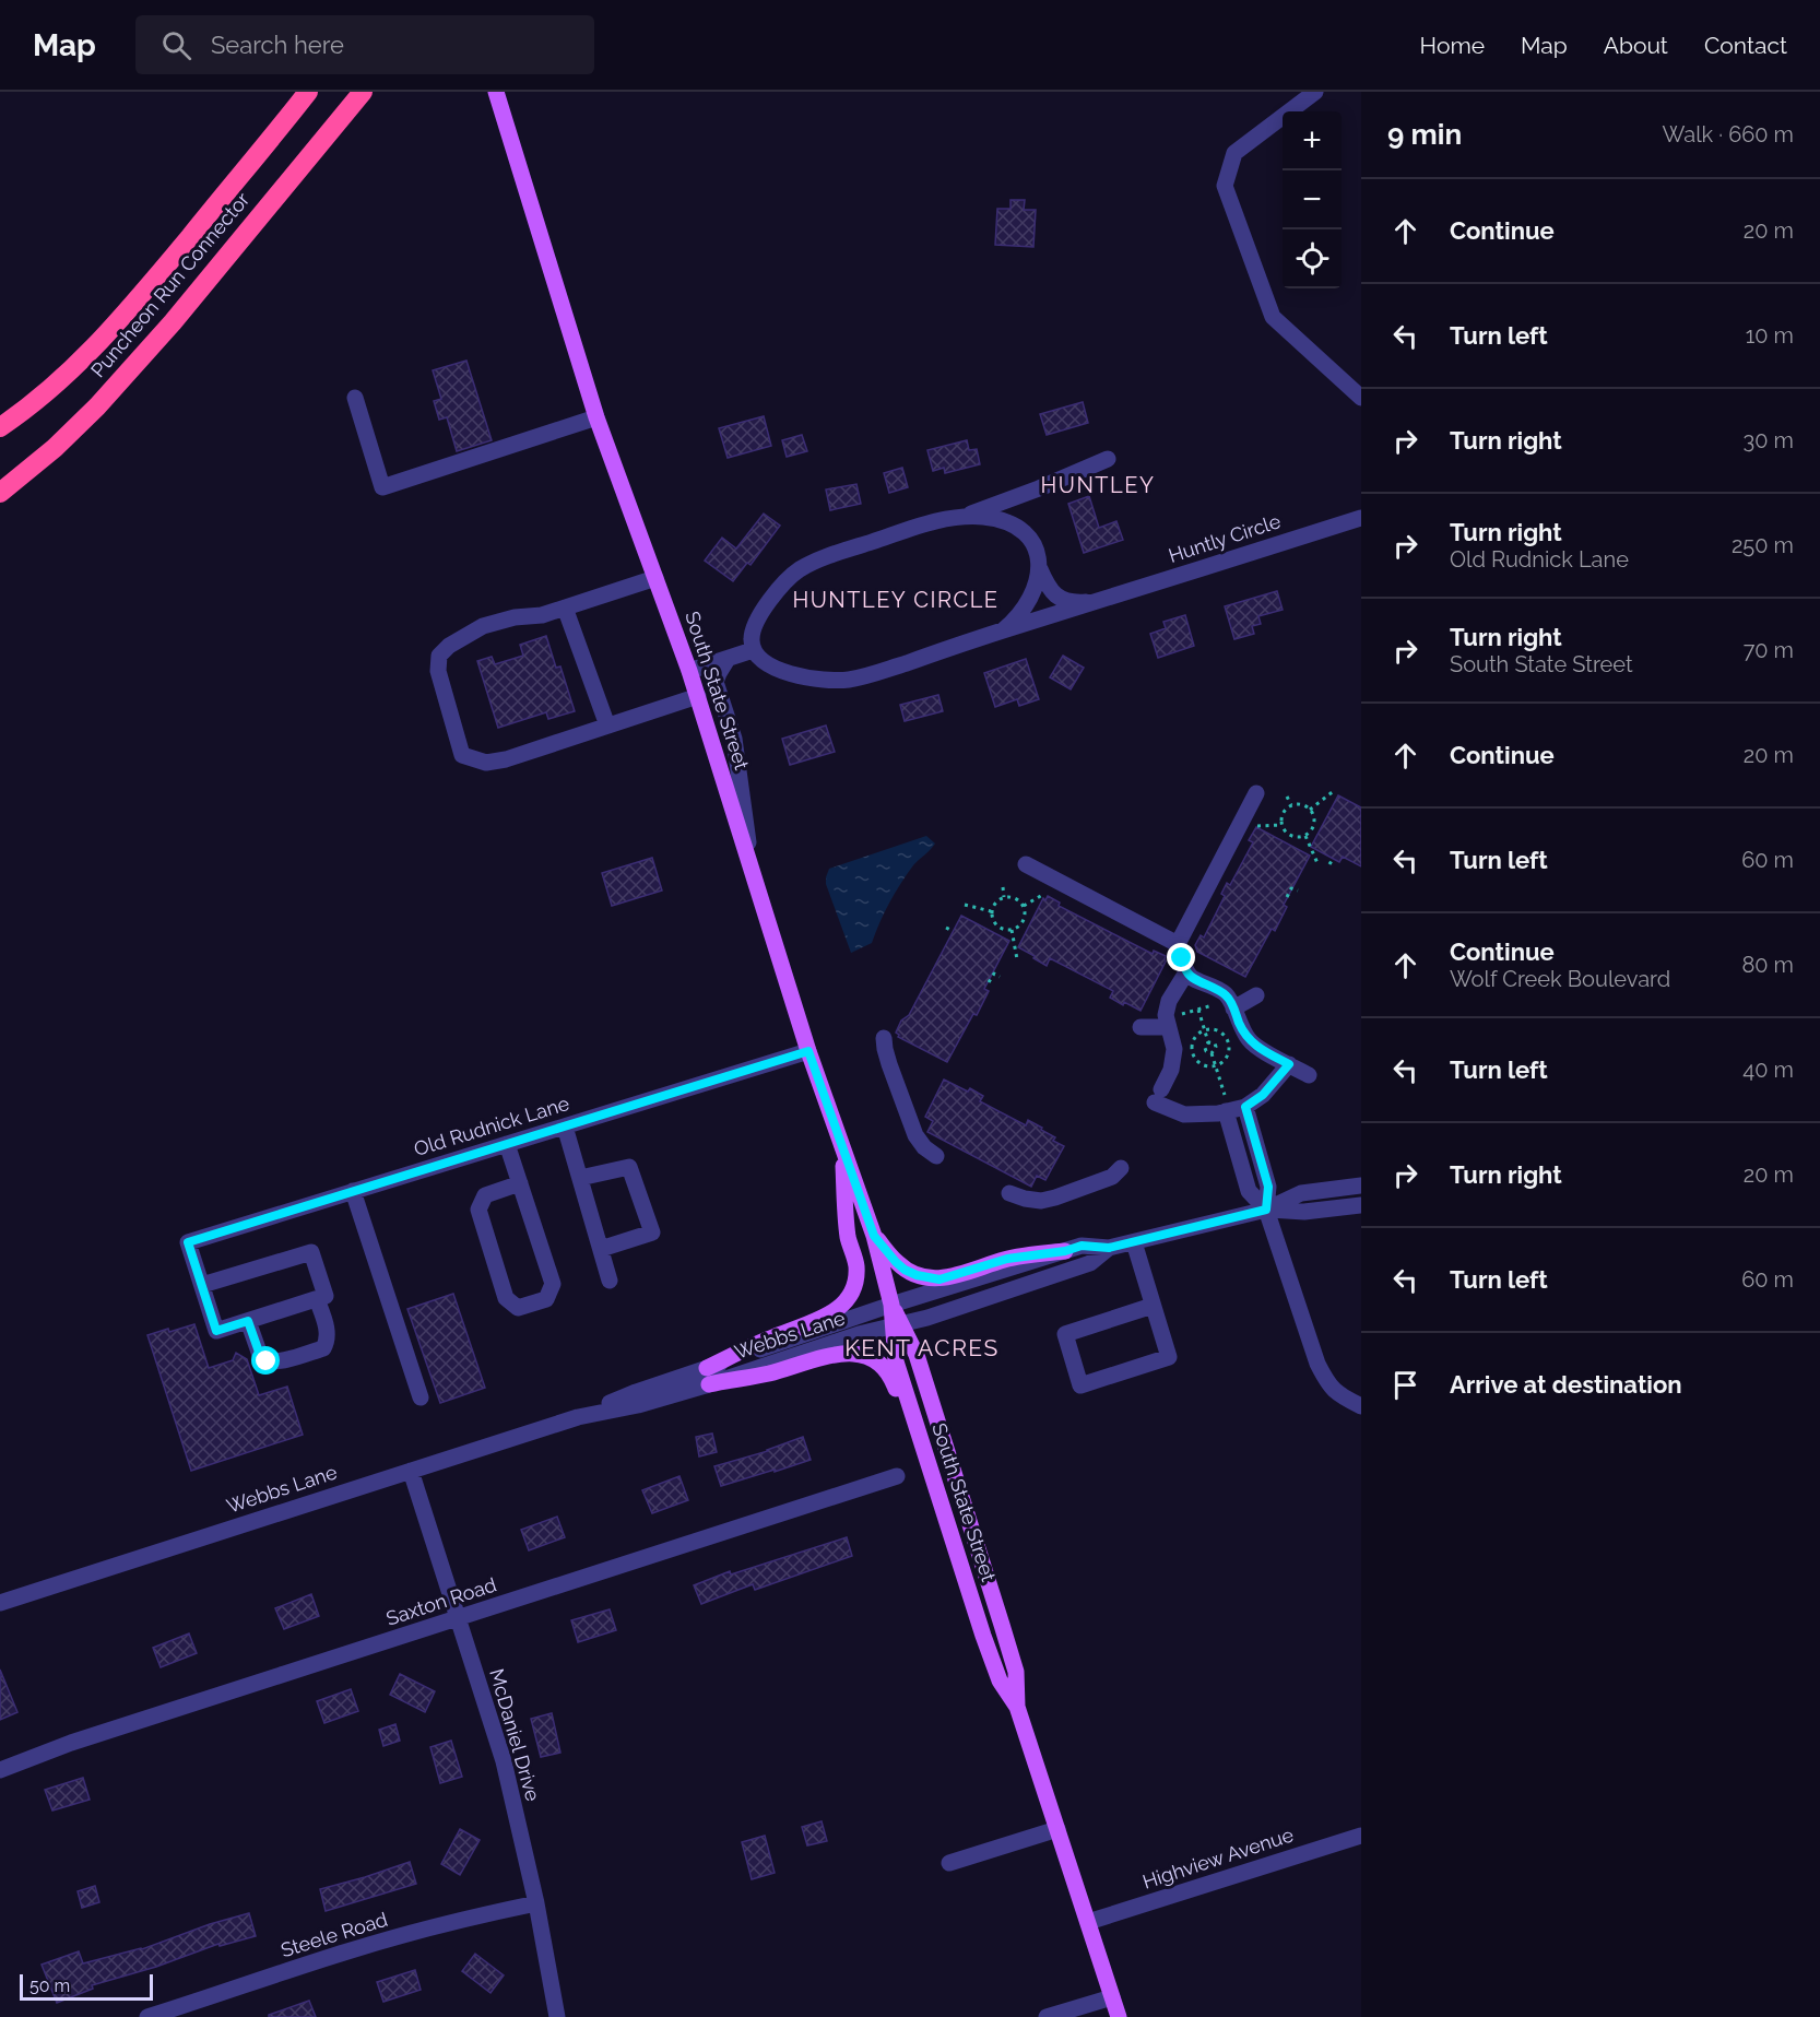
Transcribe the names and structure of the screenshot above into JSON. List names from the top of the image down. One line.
{"streets":{"highway":["Puncheon Run Connector"],"main road":["South State Street"],"street":["Huntly Circle","Old Rudnick Lane","Webbs Lane","Saxton Road","McDaniel Drive","Highview Avenue","Steele Road"]},"crossings":[["South State Street","Old Rudnick Lane"],["South State Street","Webbs Lane"],["South State Street","Highview Avenue"],["Webbs Lane","McDaniel Drive"],["Saxton Road","McDaniel Drive"],["McDaniel Drive","Steele Road"]],"districts":["HUNTLEY","HUNTLEY CIRCLE","KENT ACRES"],"scale_bar":"50 m","page":{"header":"Map","search":"Search here","nav":["Home","Map","About","Contact"],"heading":["9 min","Walk · 660 m"],"map_buttons":["+","−"],"list":[["Continue","20 m"],["Turn left","10 m"],["Turn right","30 m"],["Turn right","Old Rudnick Lane","250 m"],["Turn right","South State Street","70 m"],["Continue","20 m"],["Turn left","60 m"],["Continue","Wolf Creek Boulevard","80 m"],["Turn left","40 m"],["Turn right","20 m"],["Turn left","60 m"],"Arrive at destination"],"scale":"50 m"}}
